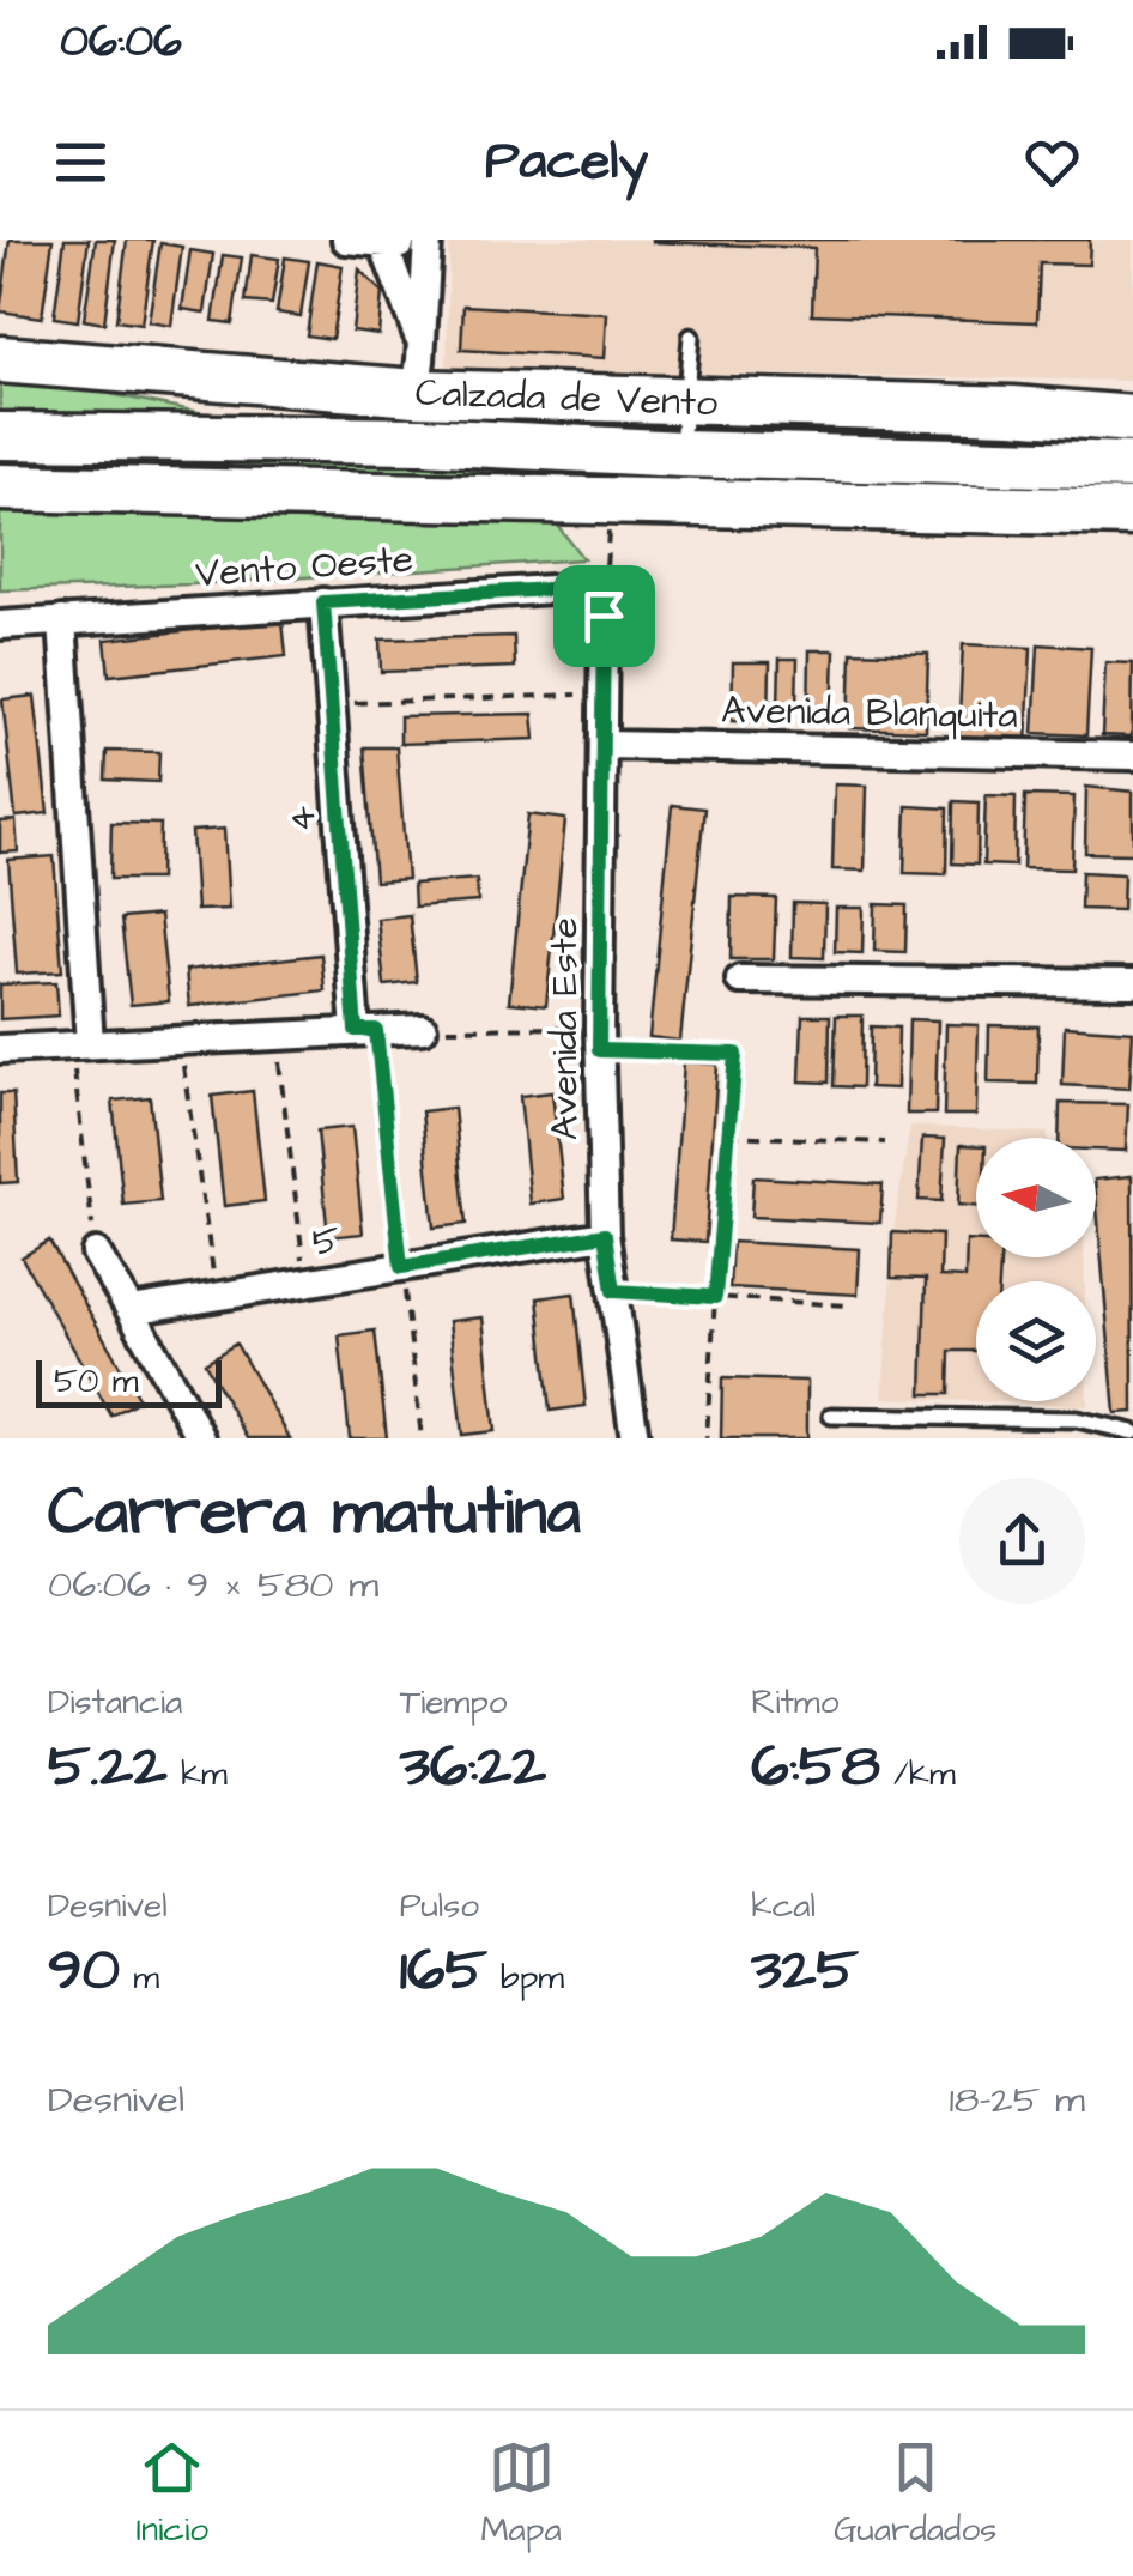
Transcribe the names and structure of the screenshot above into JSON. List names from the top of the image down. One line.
{"streets":{"main road":["Calzada de Vento"],"street":["Vento Oeste","Avenida Blanquita","4","Avenida Este","5"]},"crossings":[["Vento Oeste","4"],["Vento Oeste","Avenida Este"],["Avenida Blanquita","Avenida Este"],["Avenida Este","5"]],"scale_bar":"50 m","north":"left","page":{"status":"06:06","header":"Pacely","scale":"50 m","heading":["Carrera matutina","06:06 · 9 × 580 m"],"stats":[["Distancia","5.22 km"],["Tiempo","36:22"],["Ritmo","6:58 /km"],["Desnivel","90 m"],["Pulso","165 bpm"],["kcal","325"]],"chart":["Desnivel","18–25 m"],"tabs":["Inicio","Mapa","Guardados"]}}
